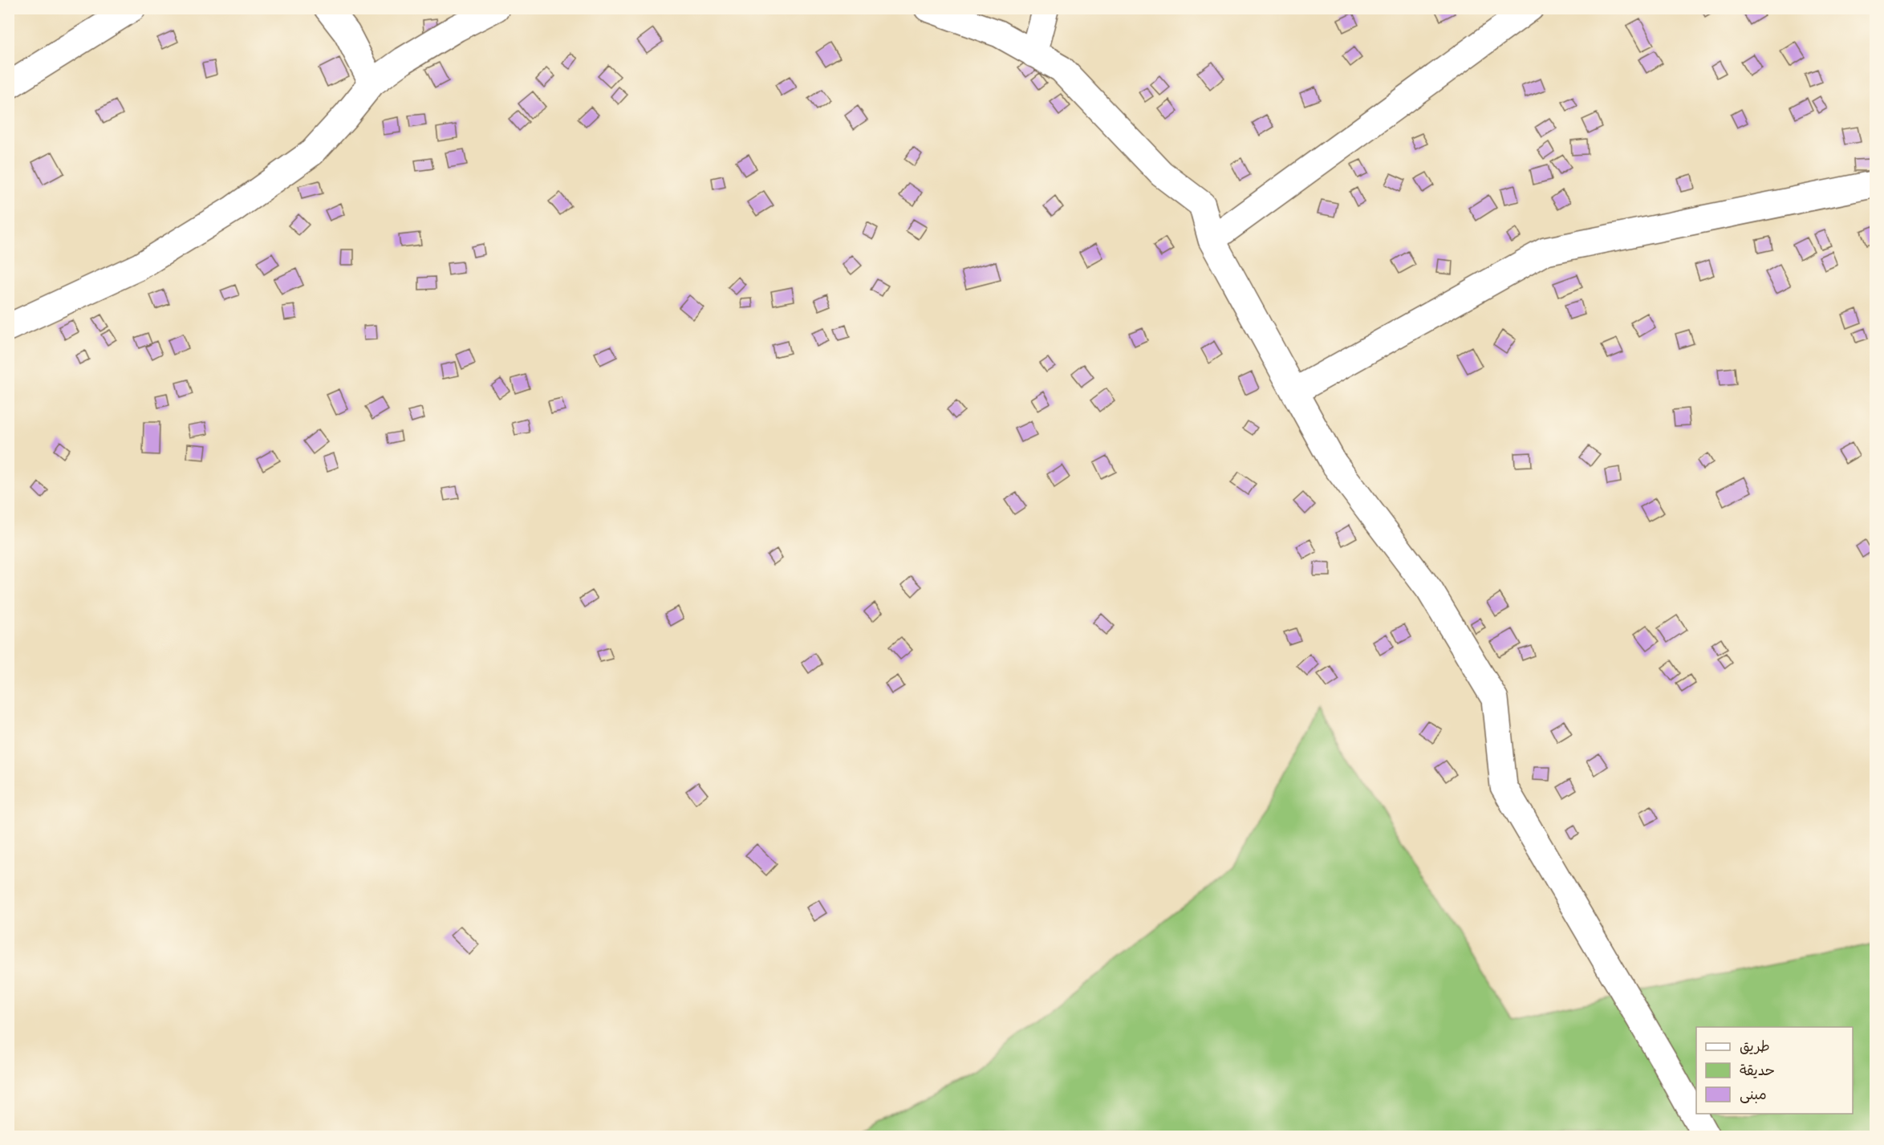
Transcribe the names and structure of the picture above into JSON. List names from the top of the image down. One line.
{"legend":["طريق","حديقة","مبنى"]}
